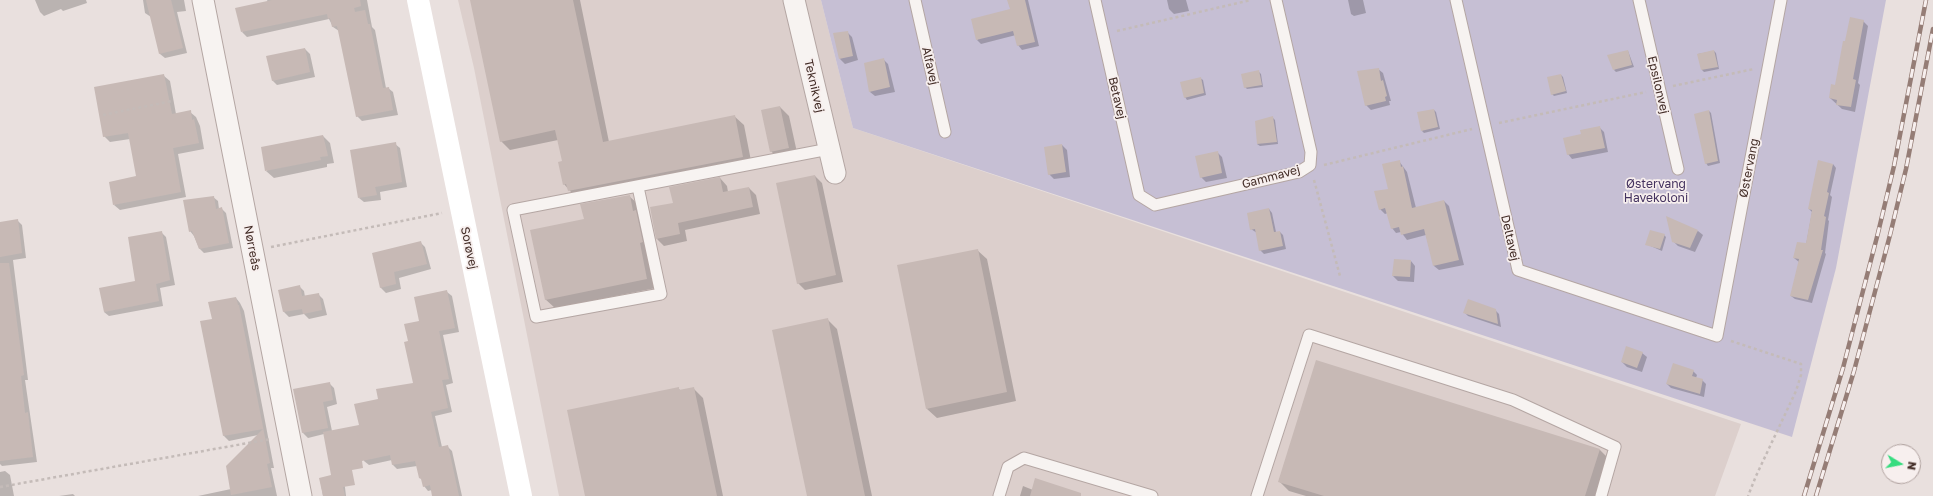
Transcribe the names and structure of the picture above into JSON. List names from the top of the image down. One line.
{"streets":{"street":["Teknikvej","Nørreås","Sorøvej"],"lane":["Alfavej","Epsilonvej","Betavej","Østervang","Gammavej","Deltavej"]},"crossings":[["Betavej","Gammavej"],["Østervang","Deltavej"]],"parks":["Østervang Havekoloni"],"north":"right"}
